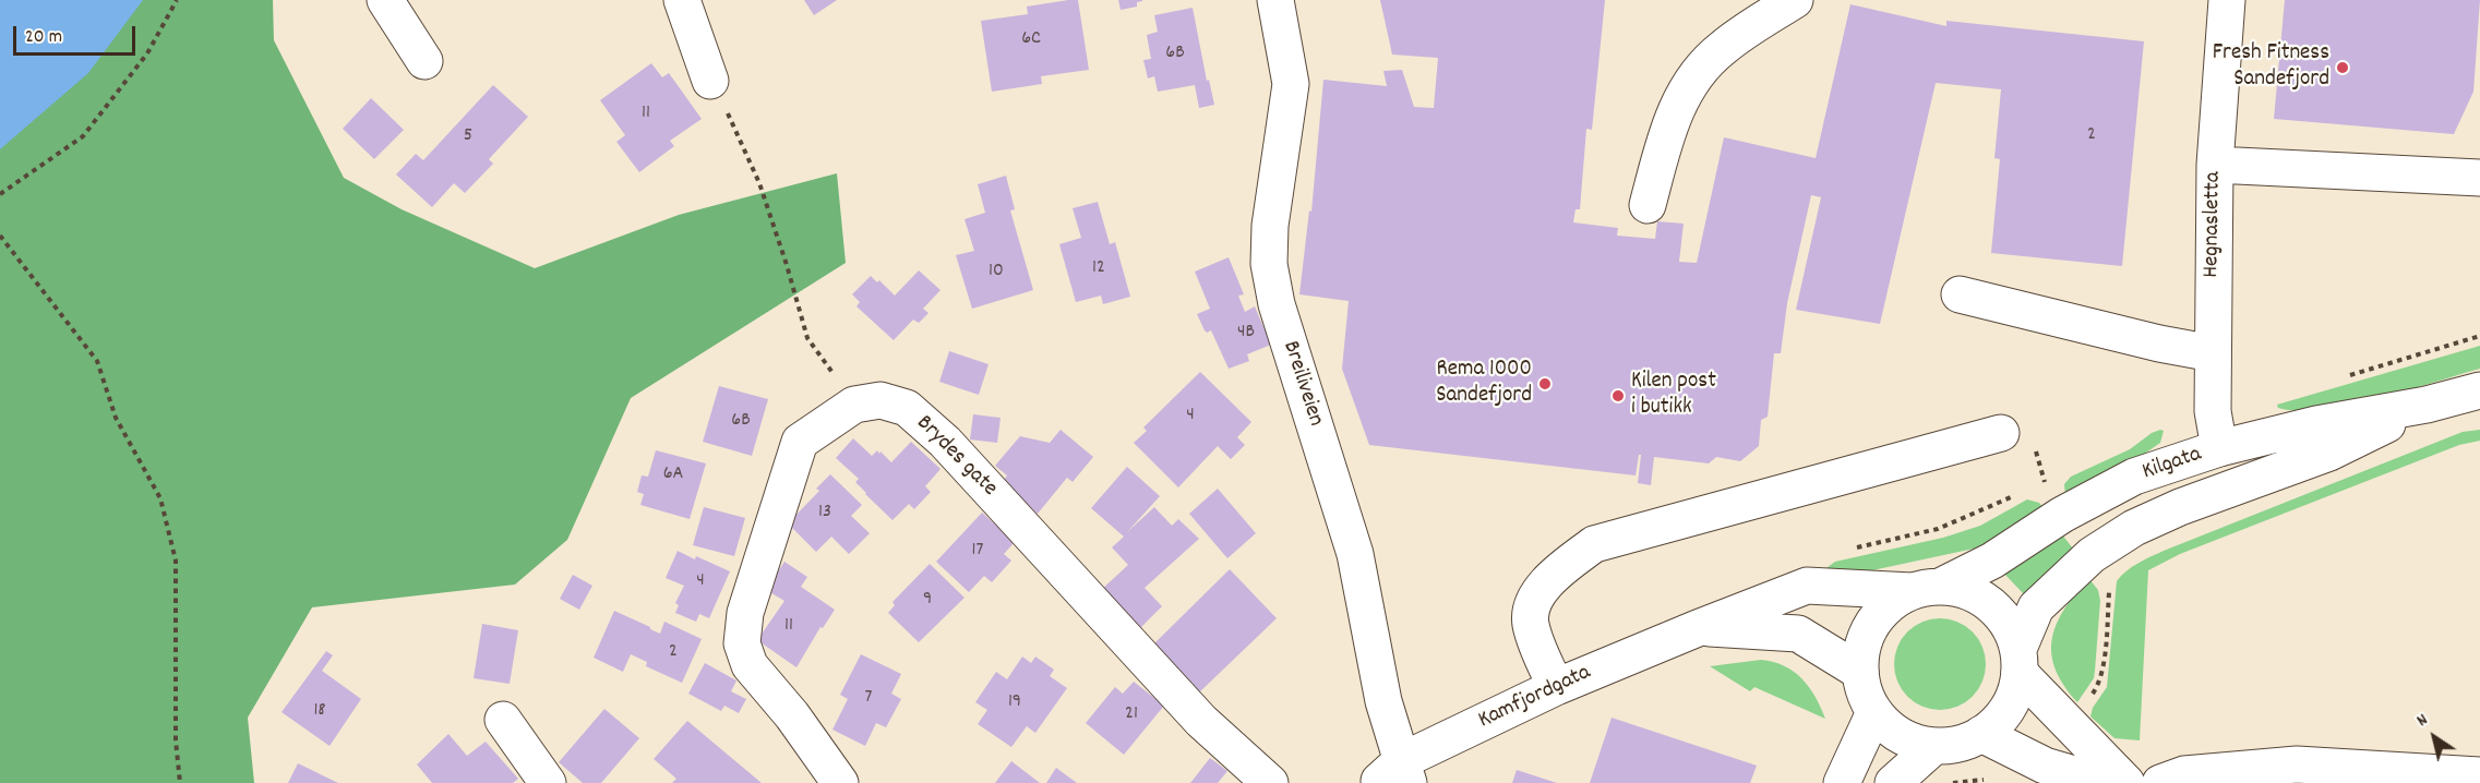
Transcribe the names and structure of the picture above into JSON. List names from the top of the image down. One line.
{"streets":{"street":["Hegnasletta","Breiliveien","Brydes gate","Kilgata","Kamfjordgata"]},"crossings":[["Hegnasletta","Kilgata"],["Breiliveien","Kamfjordgata"],["Kilgata","Kamfjordgata"]],"places":["Fresh Fitness Sandefjord","Rema 1000 Sandefjord","Kilen post i butikk"],"house_numbers":["6C","6B","11","2","5","12","10","4B","4","6B","6A","13","17","4","9","11","2","7","19","18","21"],"scale_bar":"20 m","north":"top left"}
